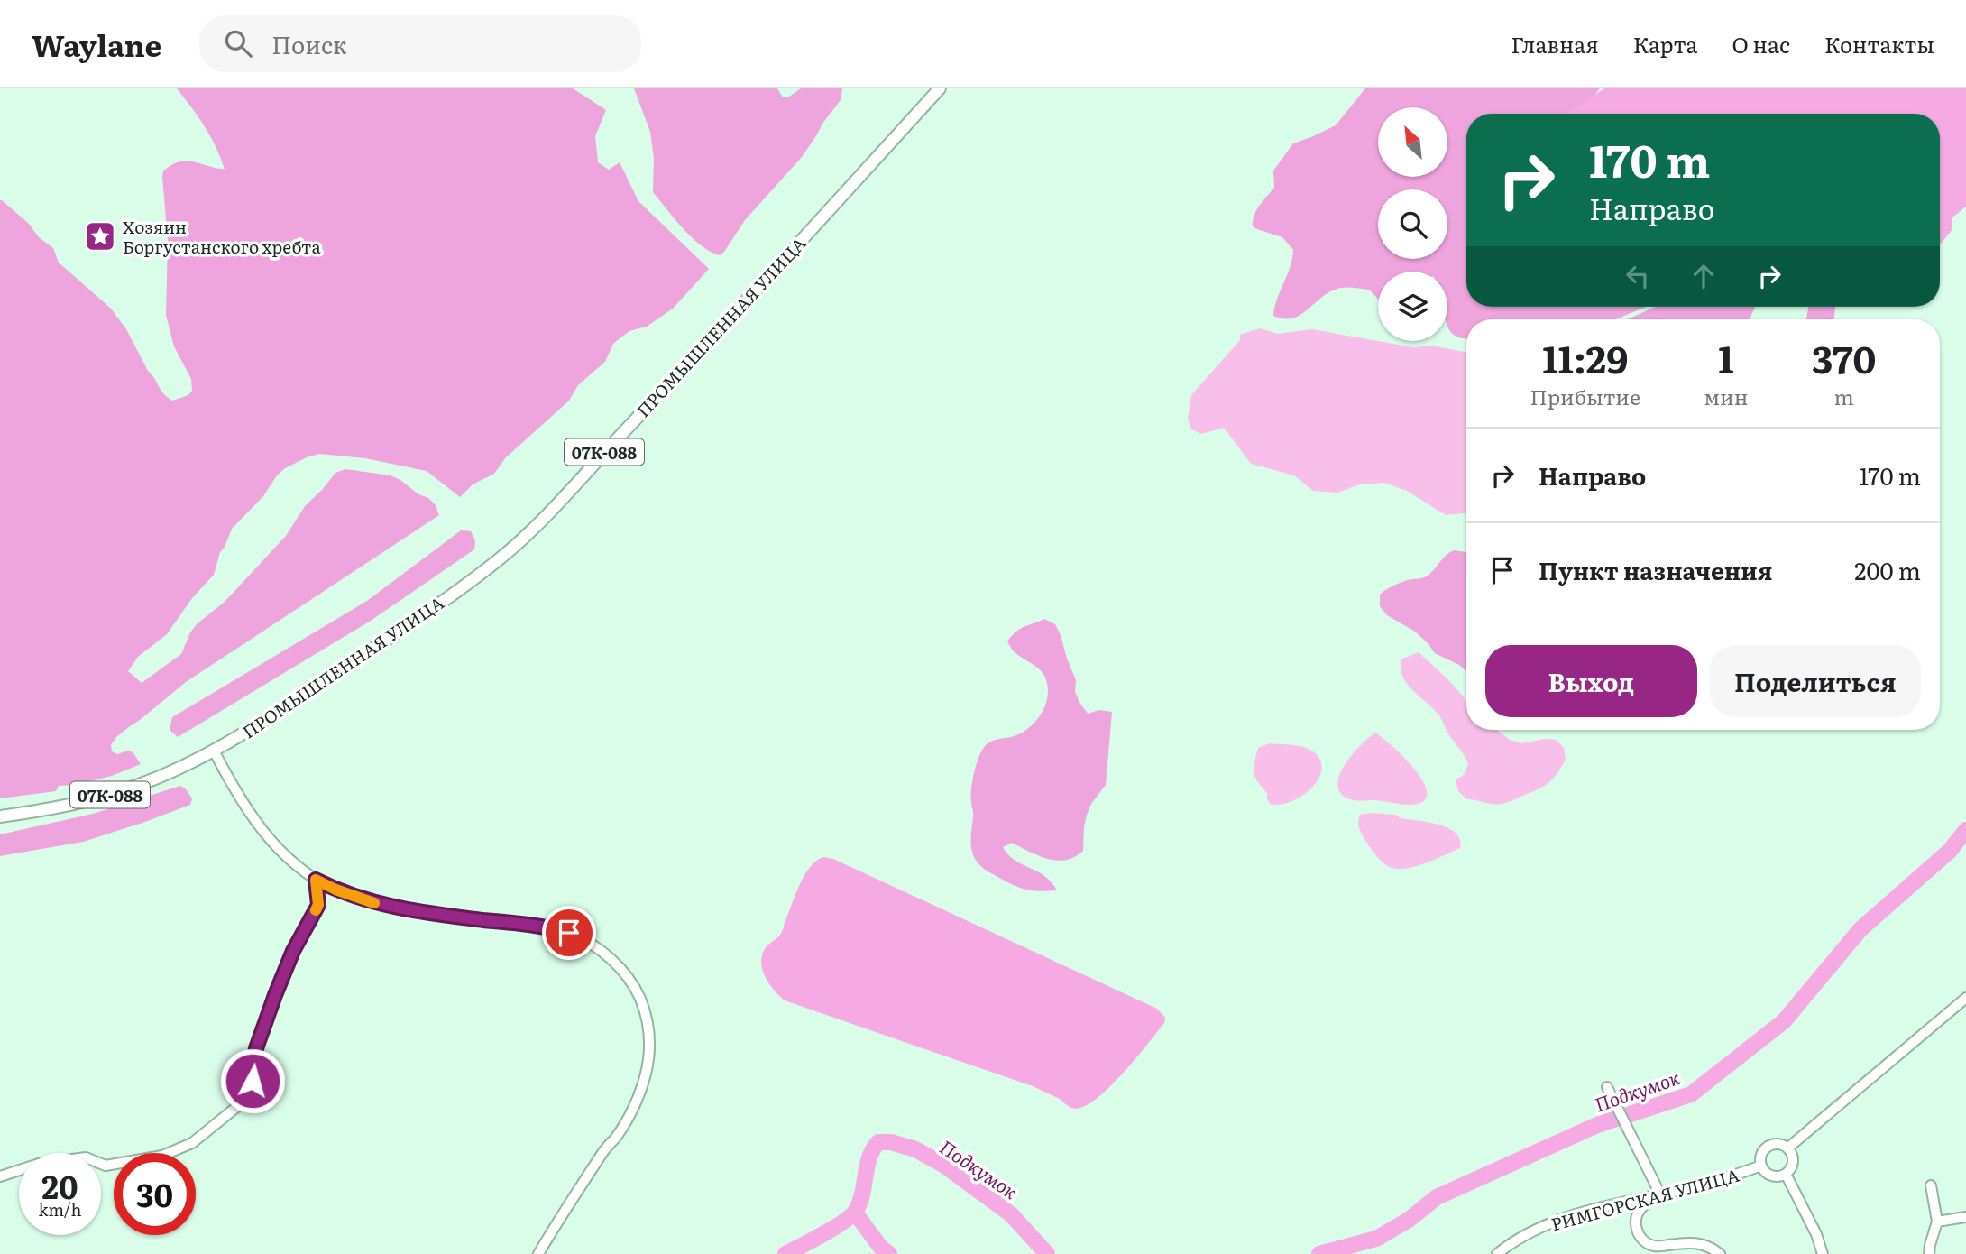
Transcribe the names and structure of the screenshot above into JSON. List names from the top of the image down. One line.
{"streets":{"main road":["ПРОМЫШЛЕННАЯ УЛИЦА","07К-088"],"street":["РИМГОРСКАЯ УЛИЦА"]},"crossings":[["ПРОМЫШЛЕННАЯ УЛИЦА","07К-088"]],"water":["Подкумок"],"places":{"place":["Хозяин Боргустанского хребта"]},"north":"top left","page":{"header":"Waylane","search":"Поиск","nav":["Главная","Карта","О нас","Контакты"],"turn":["170 m","Направо"],"eta":["11:29","Прибытие","1","мин","370","m"],"list":[{"name":"Направо","value":"170 m"},{"name":"Пункт назначения","value":"200 m"}],"buttons":["Выход","Поделиться"],"speed":"20 km/h","limit":"30"}}
